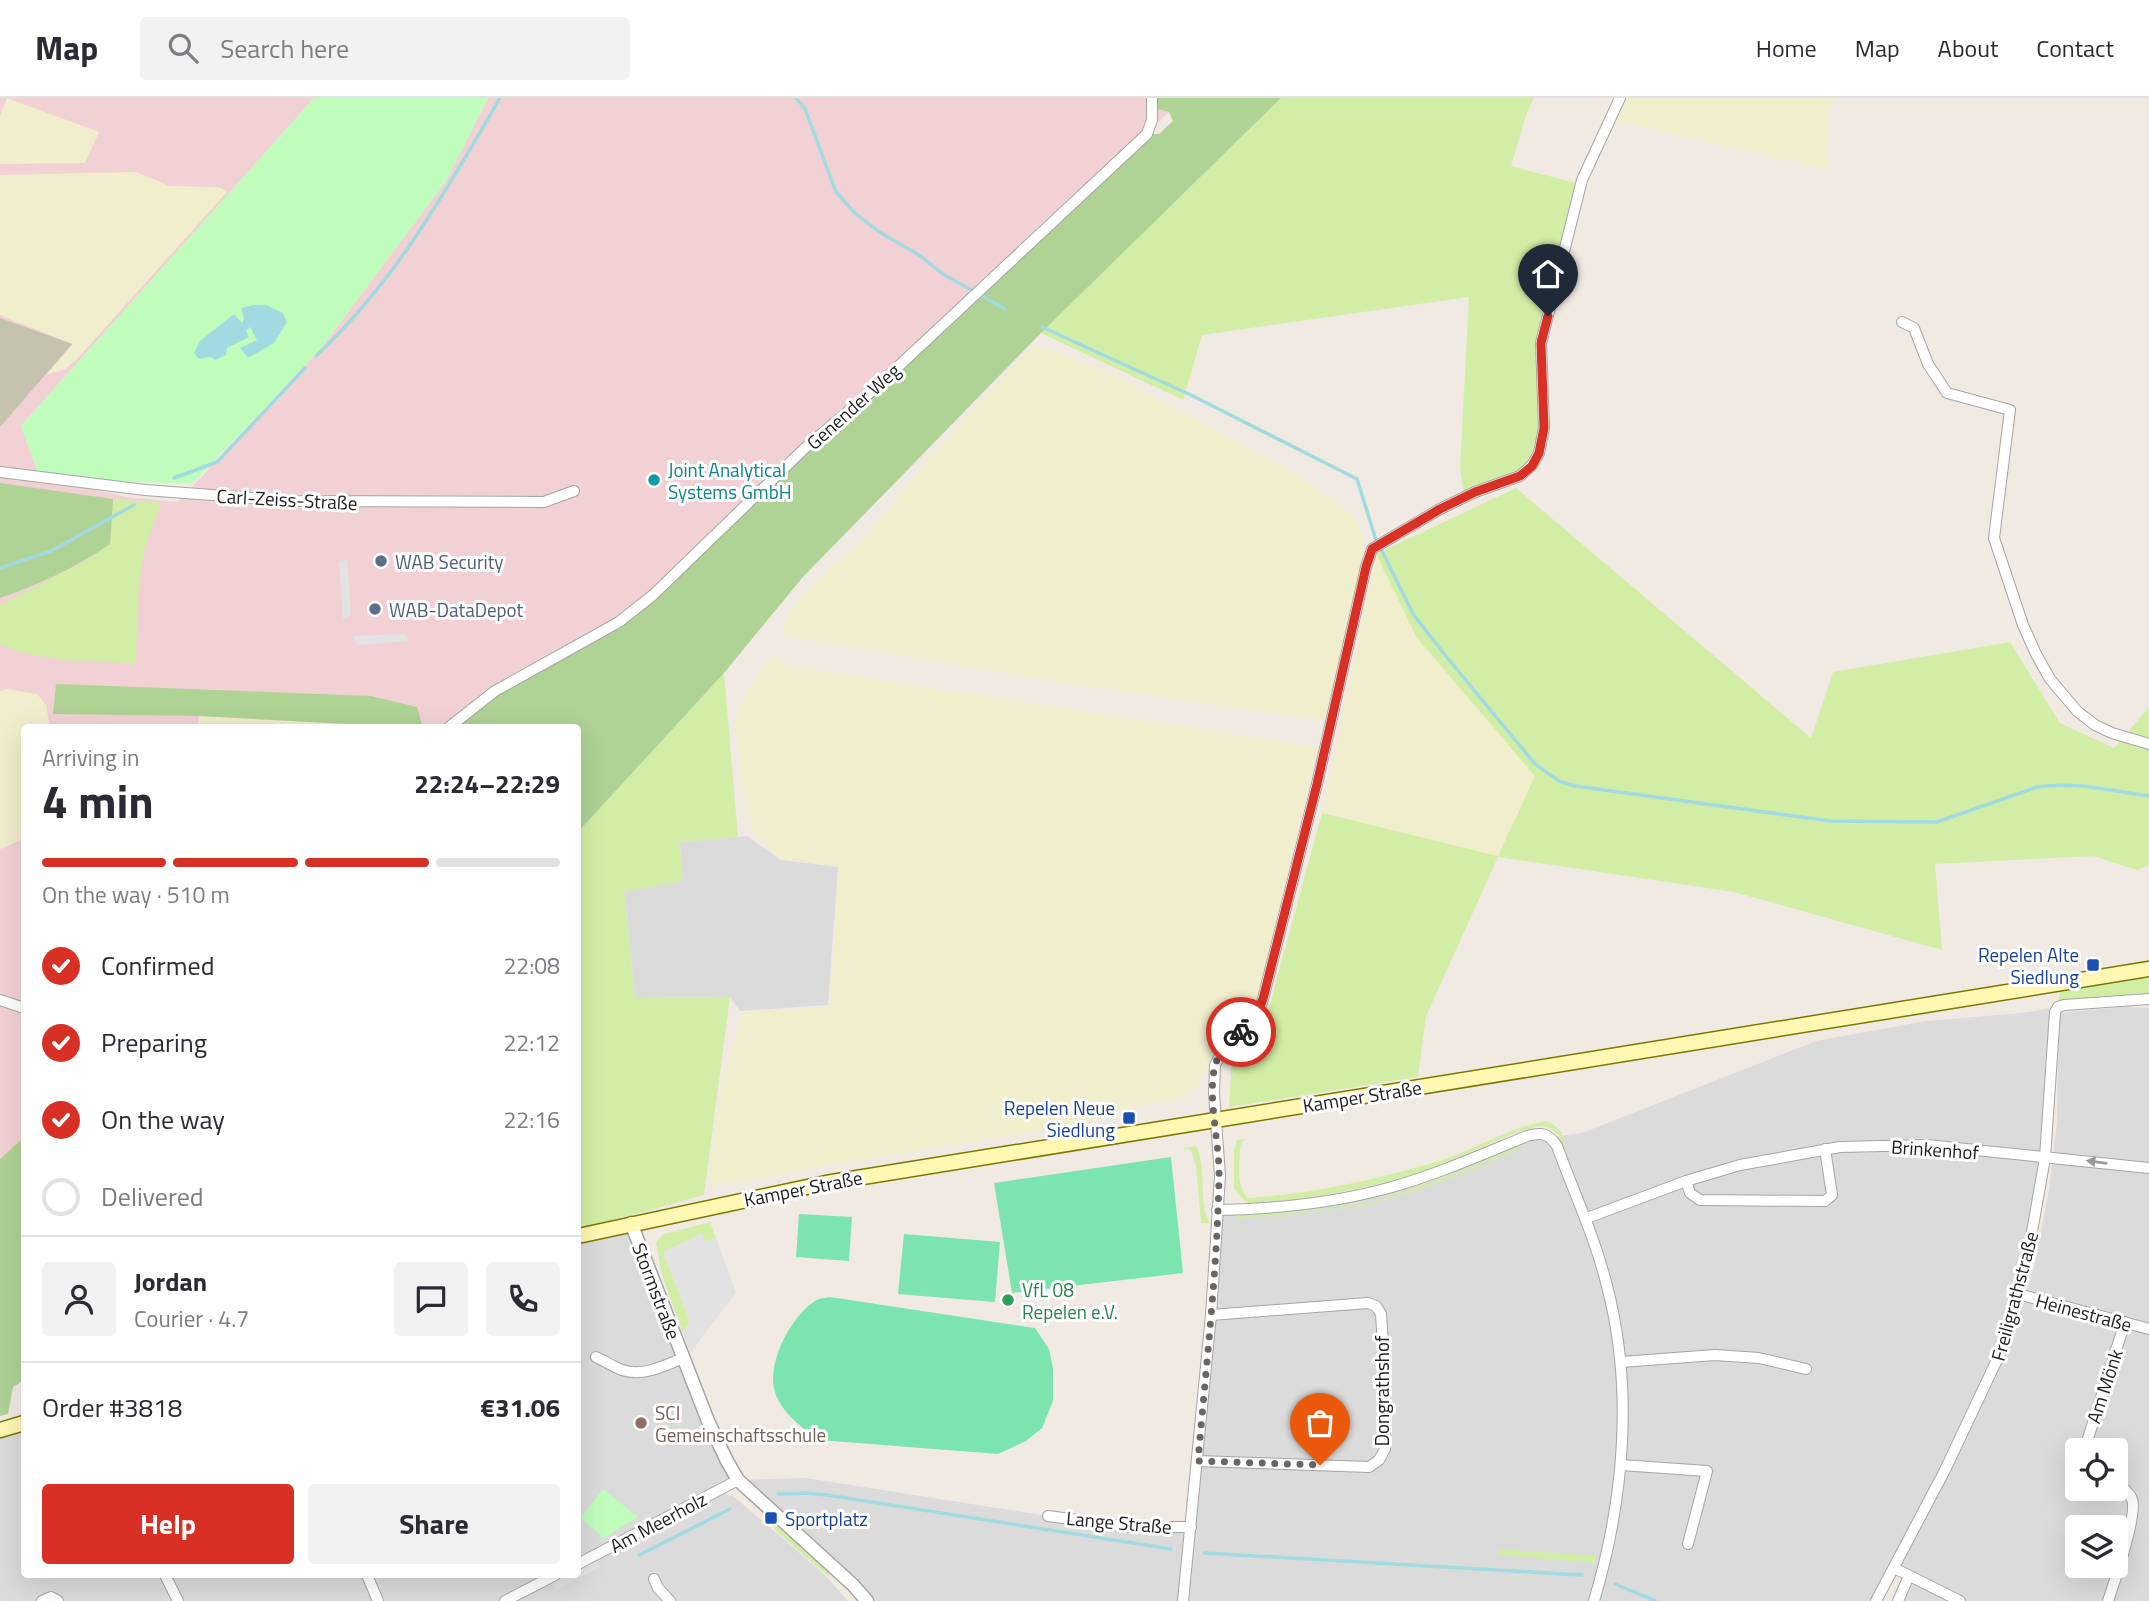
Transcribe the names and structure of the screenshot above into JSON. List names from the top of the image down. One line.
{"streets":{"main road":["Kamper Straße"],"street":["Genender Weg","Carl-Zeiss-Straße","Brinkenhof","Stormstraße","Freiligrathstraße","Heinestraße","Am Mönk","Dongrathshof","Am Meerholz","Lange Straße"]},"crossings":[["Kamper Straße","Stormstraße"],["Brinkenhof","Freiligrathstraße"],["Stormstraße","Am Meerholz"],["Freiligrathstraße","Heinestraße"],["Heinestraße","Am Mönk"]],"places":{"other":["Joint Analytical Systems GmbH","WAB Security","WAB-DataDepot","VfL 08 Repelen e.V.","SCI Gemeinschaftsschule"],"transit":["Repelen Alte Siedlung","Repelen Neue Siedlung","Sportplatz"]},"page":{"header":"Map","search":"Search here","nav":["Home","Map","About","Contact"],"heading":["4 min","Arriving in","22:24–22:29"],"panel":["Jordan","Courier · 4.7","Order #3818","€31.06"],"bar":"On the way · 510 m","list":[["Confirmed","22:08"],["Preparing","22:12"],["On the way","22:16"],"Delivered"],"buttons":["Help","Share"]}}
